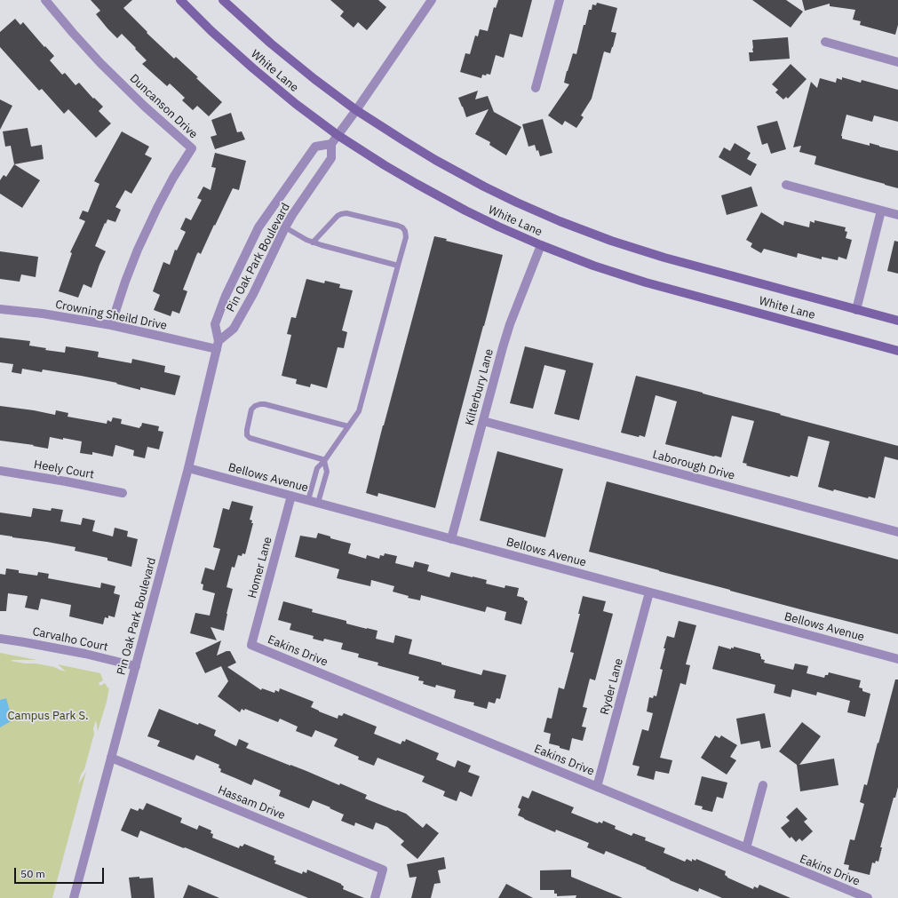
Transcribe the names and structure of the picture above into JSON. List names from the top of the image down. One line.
{"streets":{"main road":["White Lane"],"street":["Duncanson Drive","Pin Oak Park Boulevard","Crowning Sheild Drive","Kilterbury Lane","Laborough Drive","Heely Court","Bellows Avenue","Homer Lane","Carvalho Court","Eakins Drive","Ryder Lane","Hassam Drive"]},"crossings":[["White Lane","Pin Oak Park Boulevard"],["White Lane","Kilterbury Lane"],["Duncanson Drive","Crowning Sheild Drive"],["Pin Oak Park Boulevard","Crowning Sheild Drive"],["Pin Oak Park Boulevard","Bellows Avenue"],["Pin Oak Park Boulevard","Carvalho Court"],["Pin Oak Park Boulevard","Hassam Drive"],["Kilterbury Lane","Laborough Drive"],["Kilterbury Lane","Bellows Avenue"],["Bellows Avenue","Homer Lane"],["Bellows Avenue","Ryder Lane"],["Homer Lane","Eakins Drive"],["Eakins Drive","Ryder Lane"]],"parks":["Campus Park S."],"scale_bar":"50 m"}
